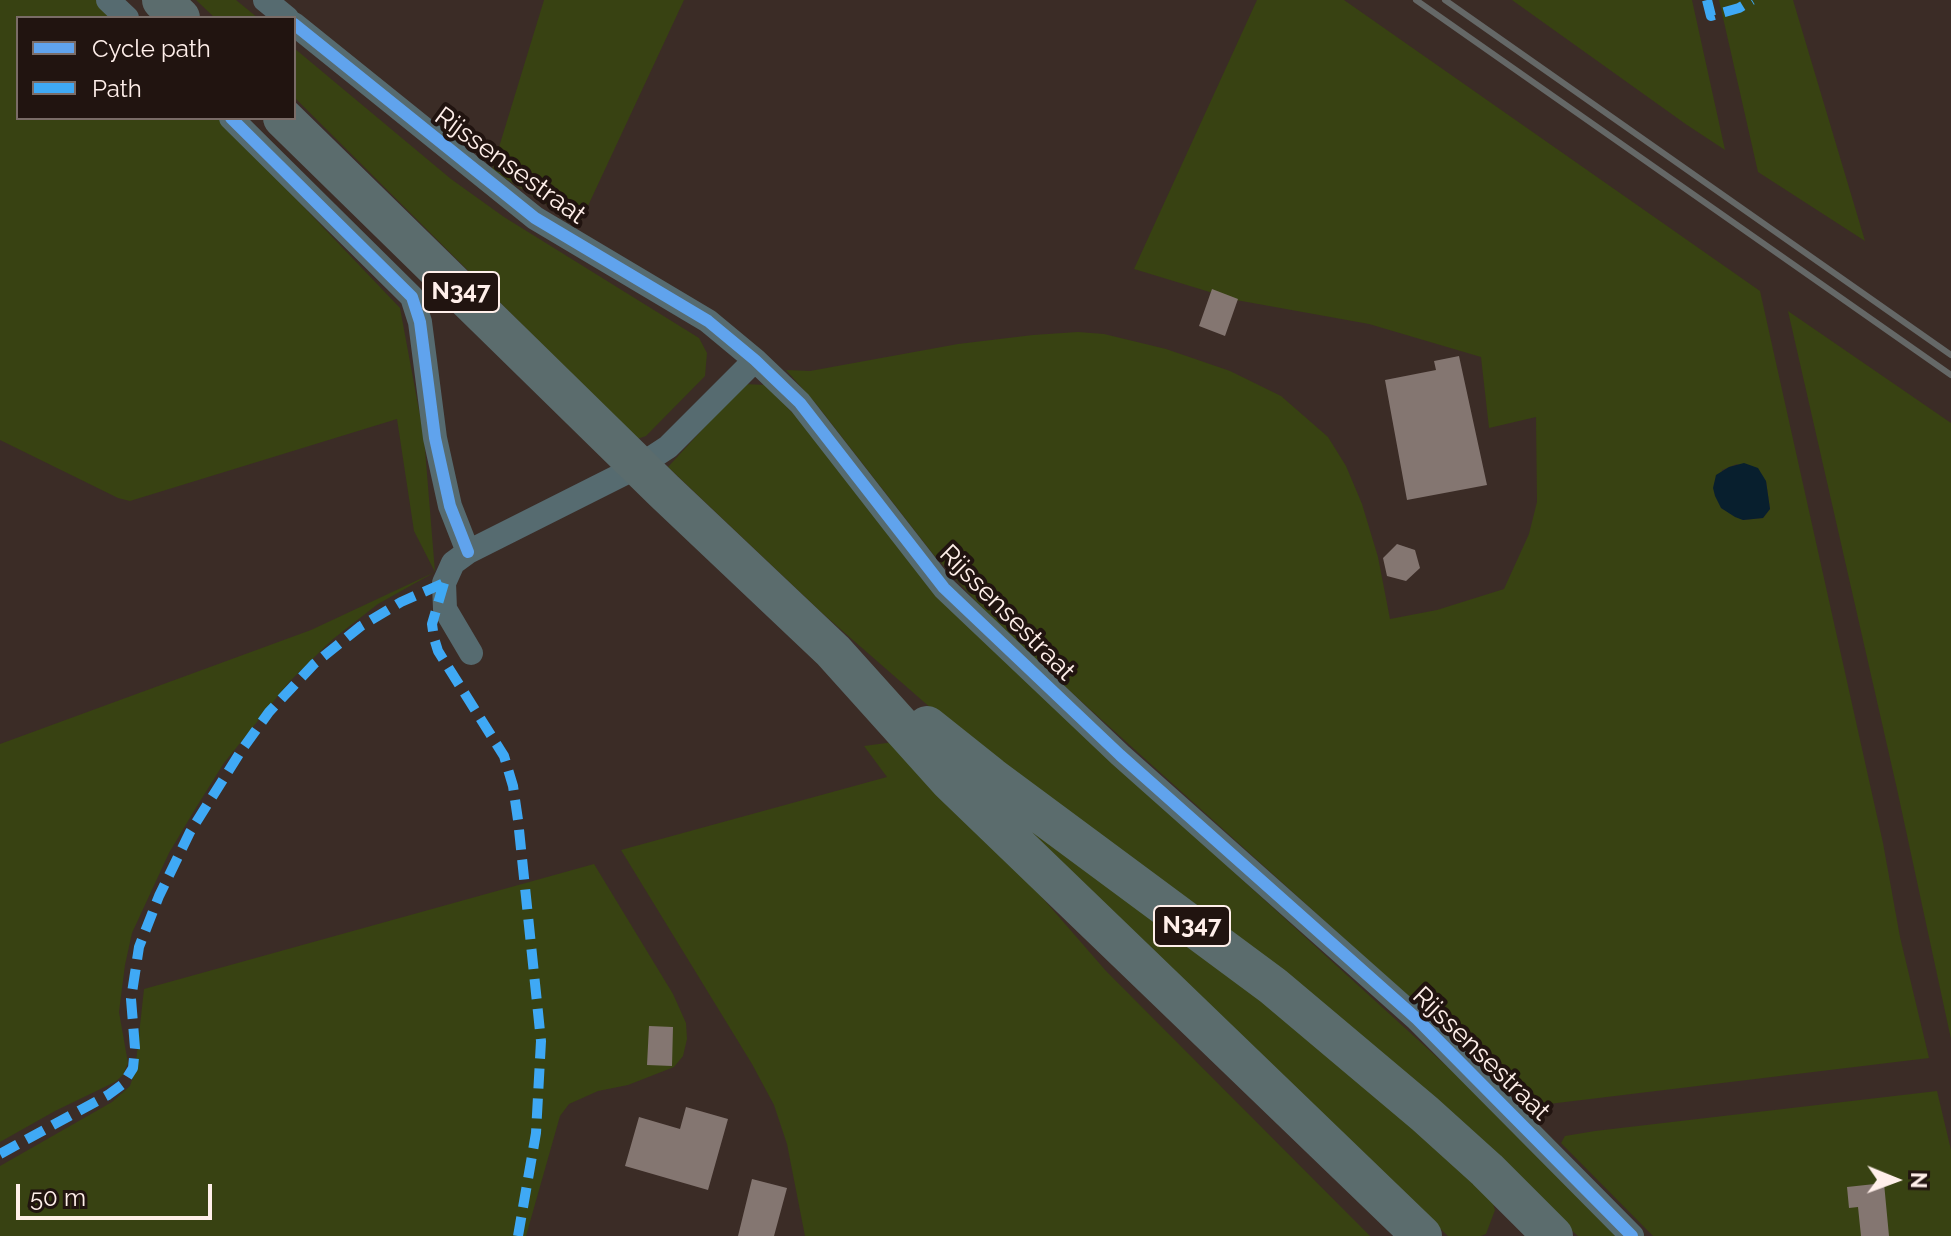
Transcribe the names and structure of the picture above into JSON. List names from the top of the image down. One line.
{"streets":{"main road":["N347"],"street":["Rijssensestraat"]},"legend":["Cycle path","Path"],"scale_bar":"50 m","north":"right"}
